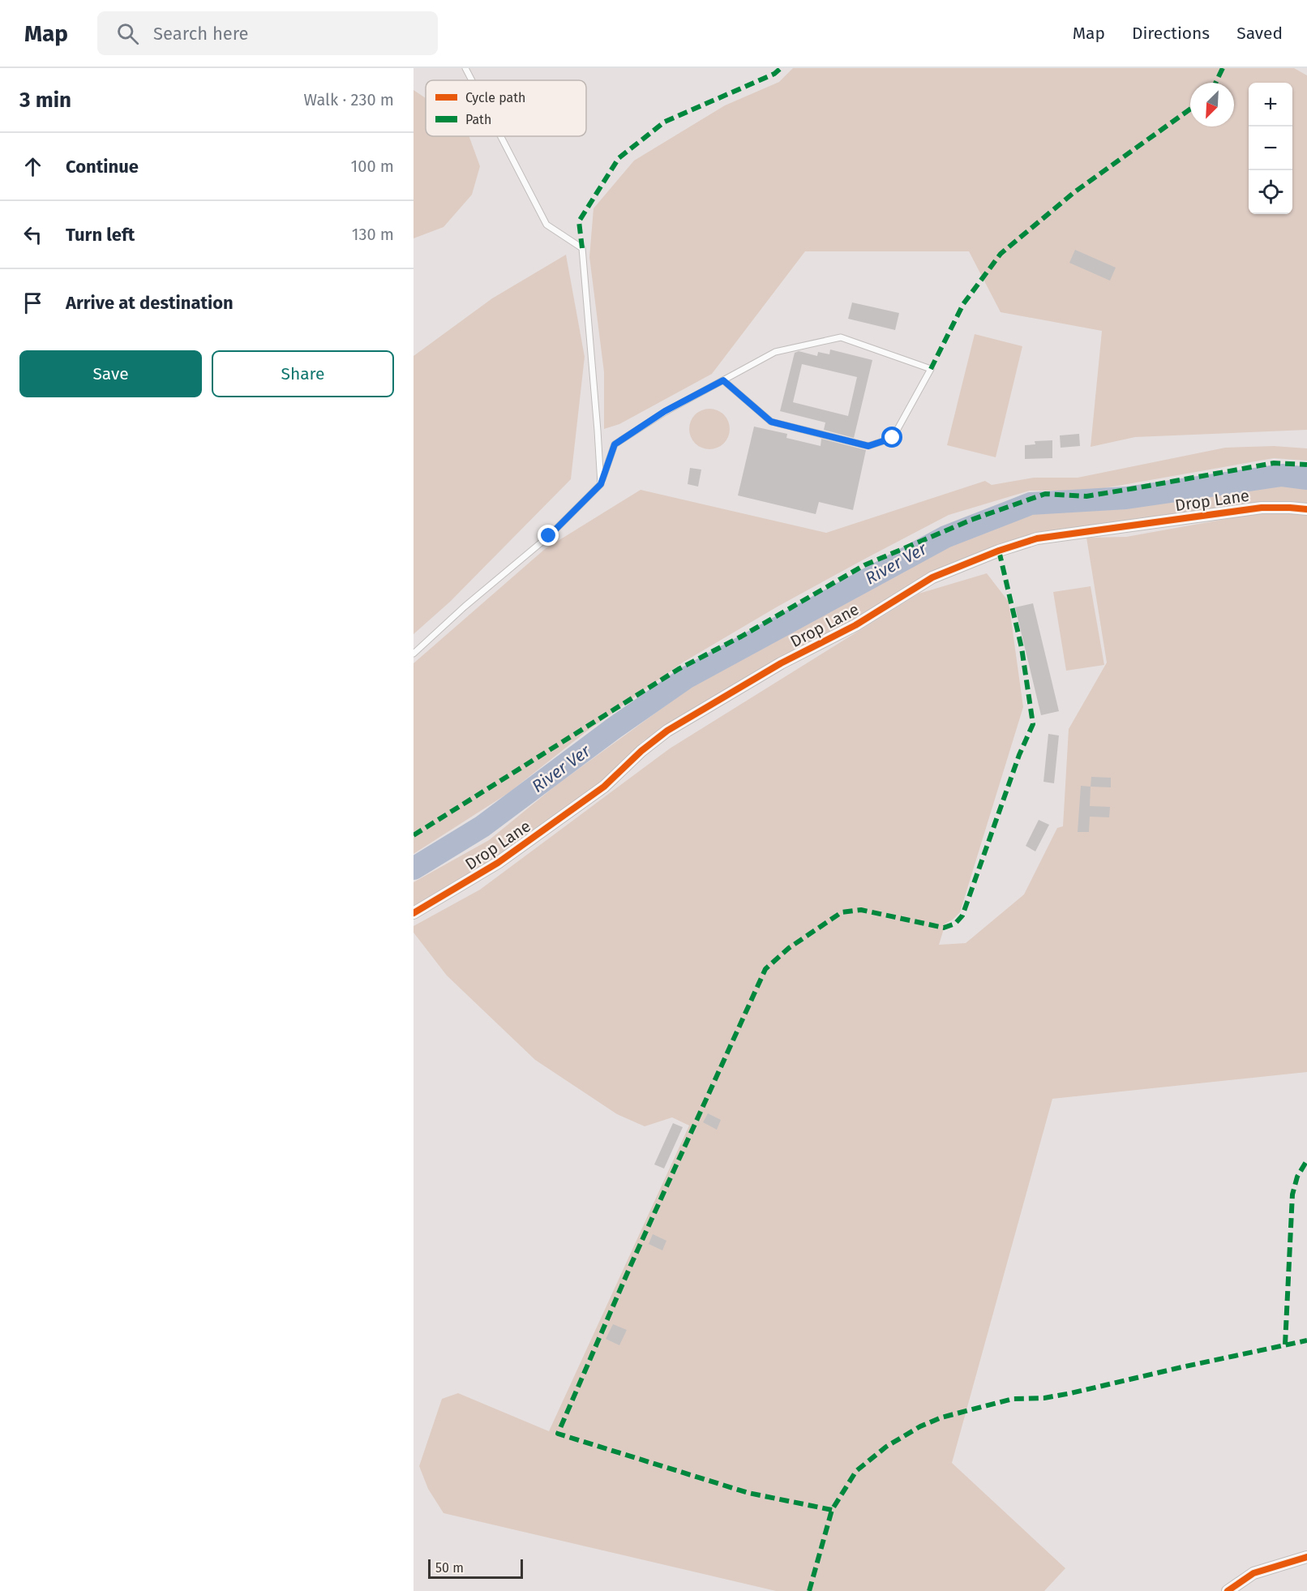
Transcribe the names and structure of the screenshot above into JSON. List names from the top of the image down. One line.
{"streets":{"street":["Drop Lane"]},"water":["River Ver"],"legend":["Cycle path","Path"],"scale_bar":"50 m","north":"bottom left","page":{"header":"Map","search":"Search here","nav":["Map","Directions","Saved"],"heading":["3 min","Walk · 230 m"],"map_buttons":["+","−"],"list":[["Continue","100 m"],["Turn left","130 m"],"Arrive at destination"],"buttons":["Save","Share"],"scale":"50 m"}}
